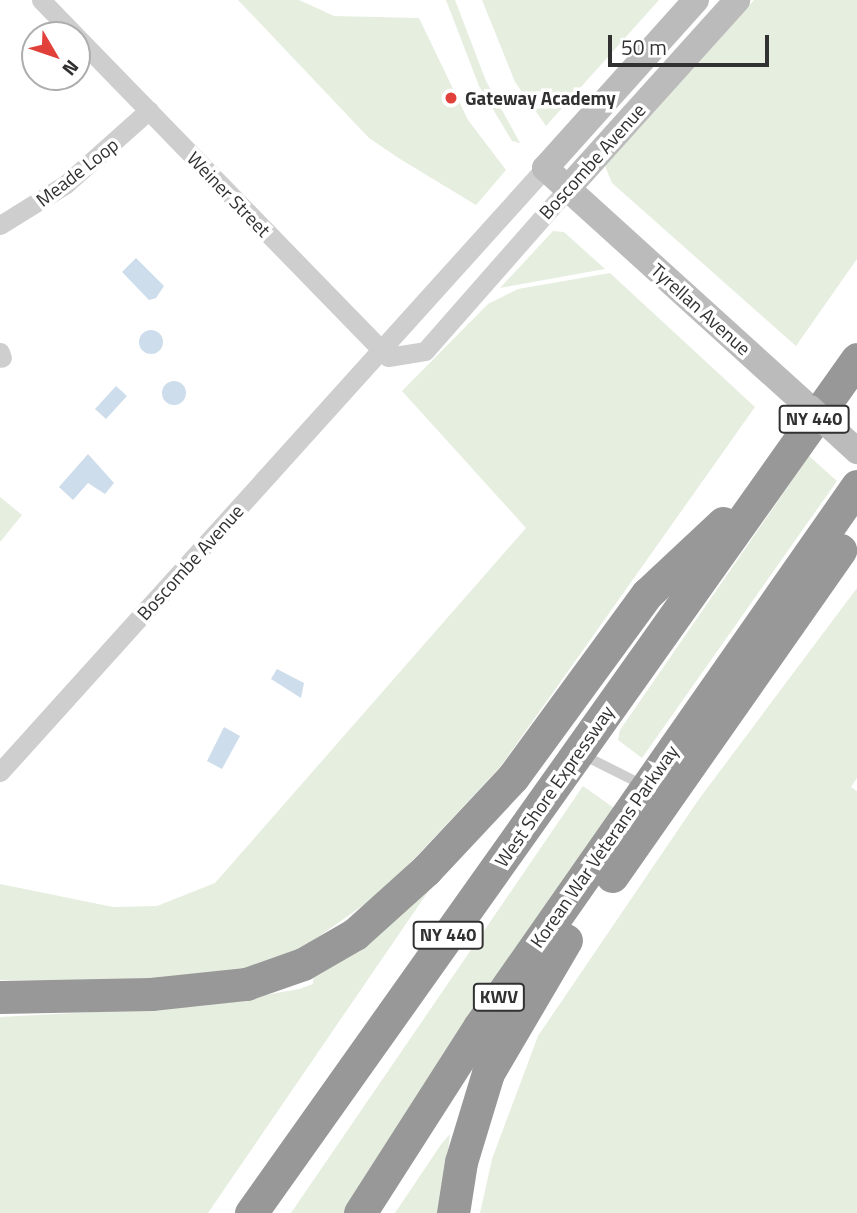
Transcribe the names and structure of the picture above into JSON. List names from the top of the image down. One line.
{"streets":{"highway":["NY 440","West Shore Expressway","Korean War Veterans Parkway","KWV"],"street":["Boscombe Avenue","Meade Loop","Weiner Street","Tyrellan Avenue"]},"crossings":[["Boscombe Avenue","Weiner Street"],["Boscombe Avenue","Tyrellan Avenue"],["Meade Loop","Weiner Street"]],"places":["Gateway Academy"],"scale_bar":"50 m","north":"bottom right"}
